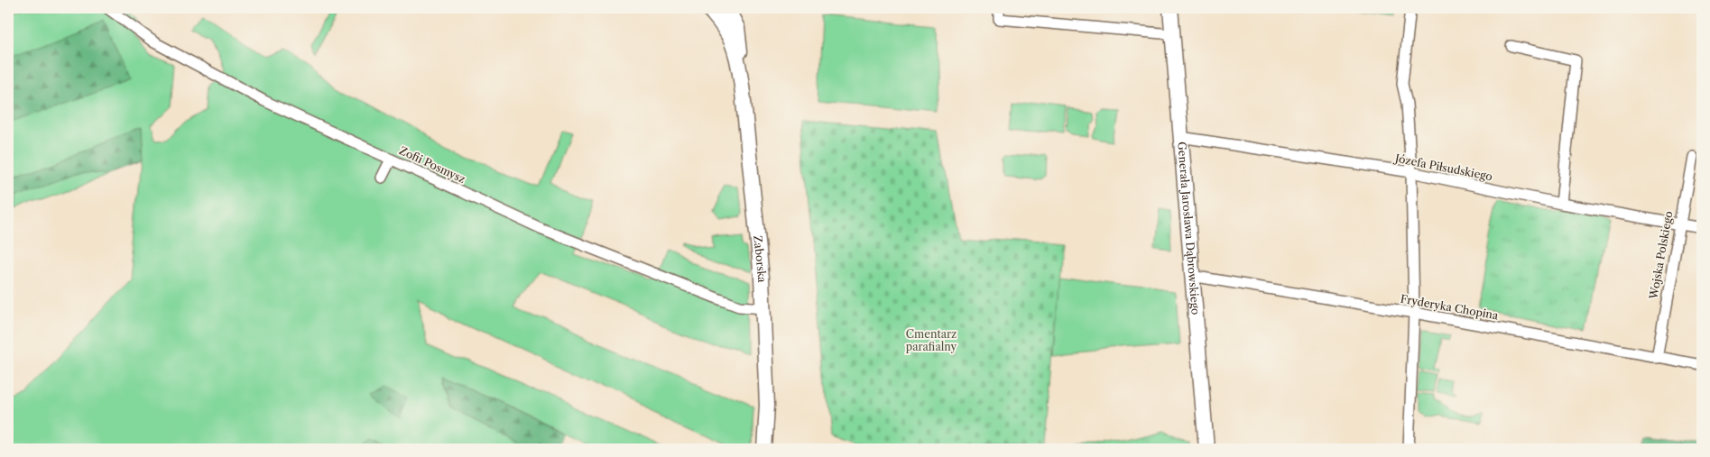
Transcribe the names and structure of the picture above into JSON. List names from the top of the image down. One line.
{"streets":{"street":["Zofii Posmysz","Józefa Piłsudskiego","Generała Jarosława Dąbrowskiego","Wojska Polskiego","Zaborska","Fryderyka Chopina"]},"crossings":[["Zofii Posmysz","Zaborska"],["Józefa Piłsudskiego","Generała Jarosława Dąbrowskiego"],["Józefa Piłsudskiego","Wojska Polskiego"],["Generała Jarosława Dąbrowskiego","Fryderyka Chopina"],["Wojska Polskiego","Fryderyka Chopina"]],"parks":["Cmentarz parafialny"]}
